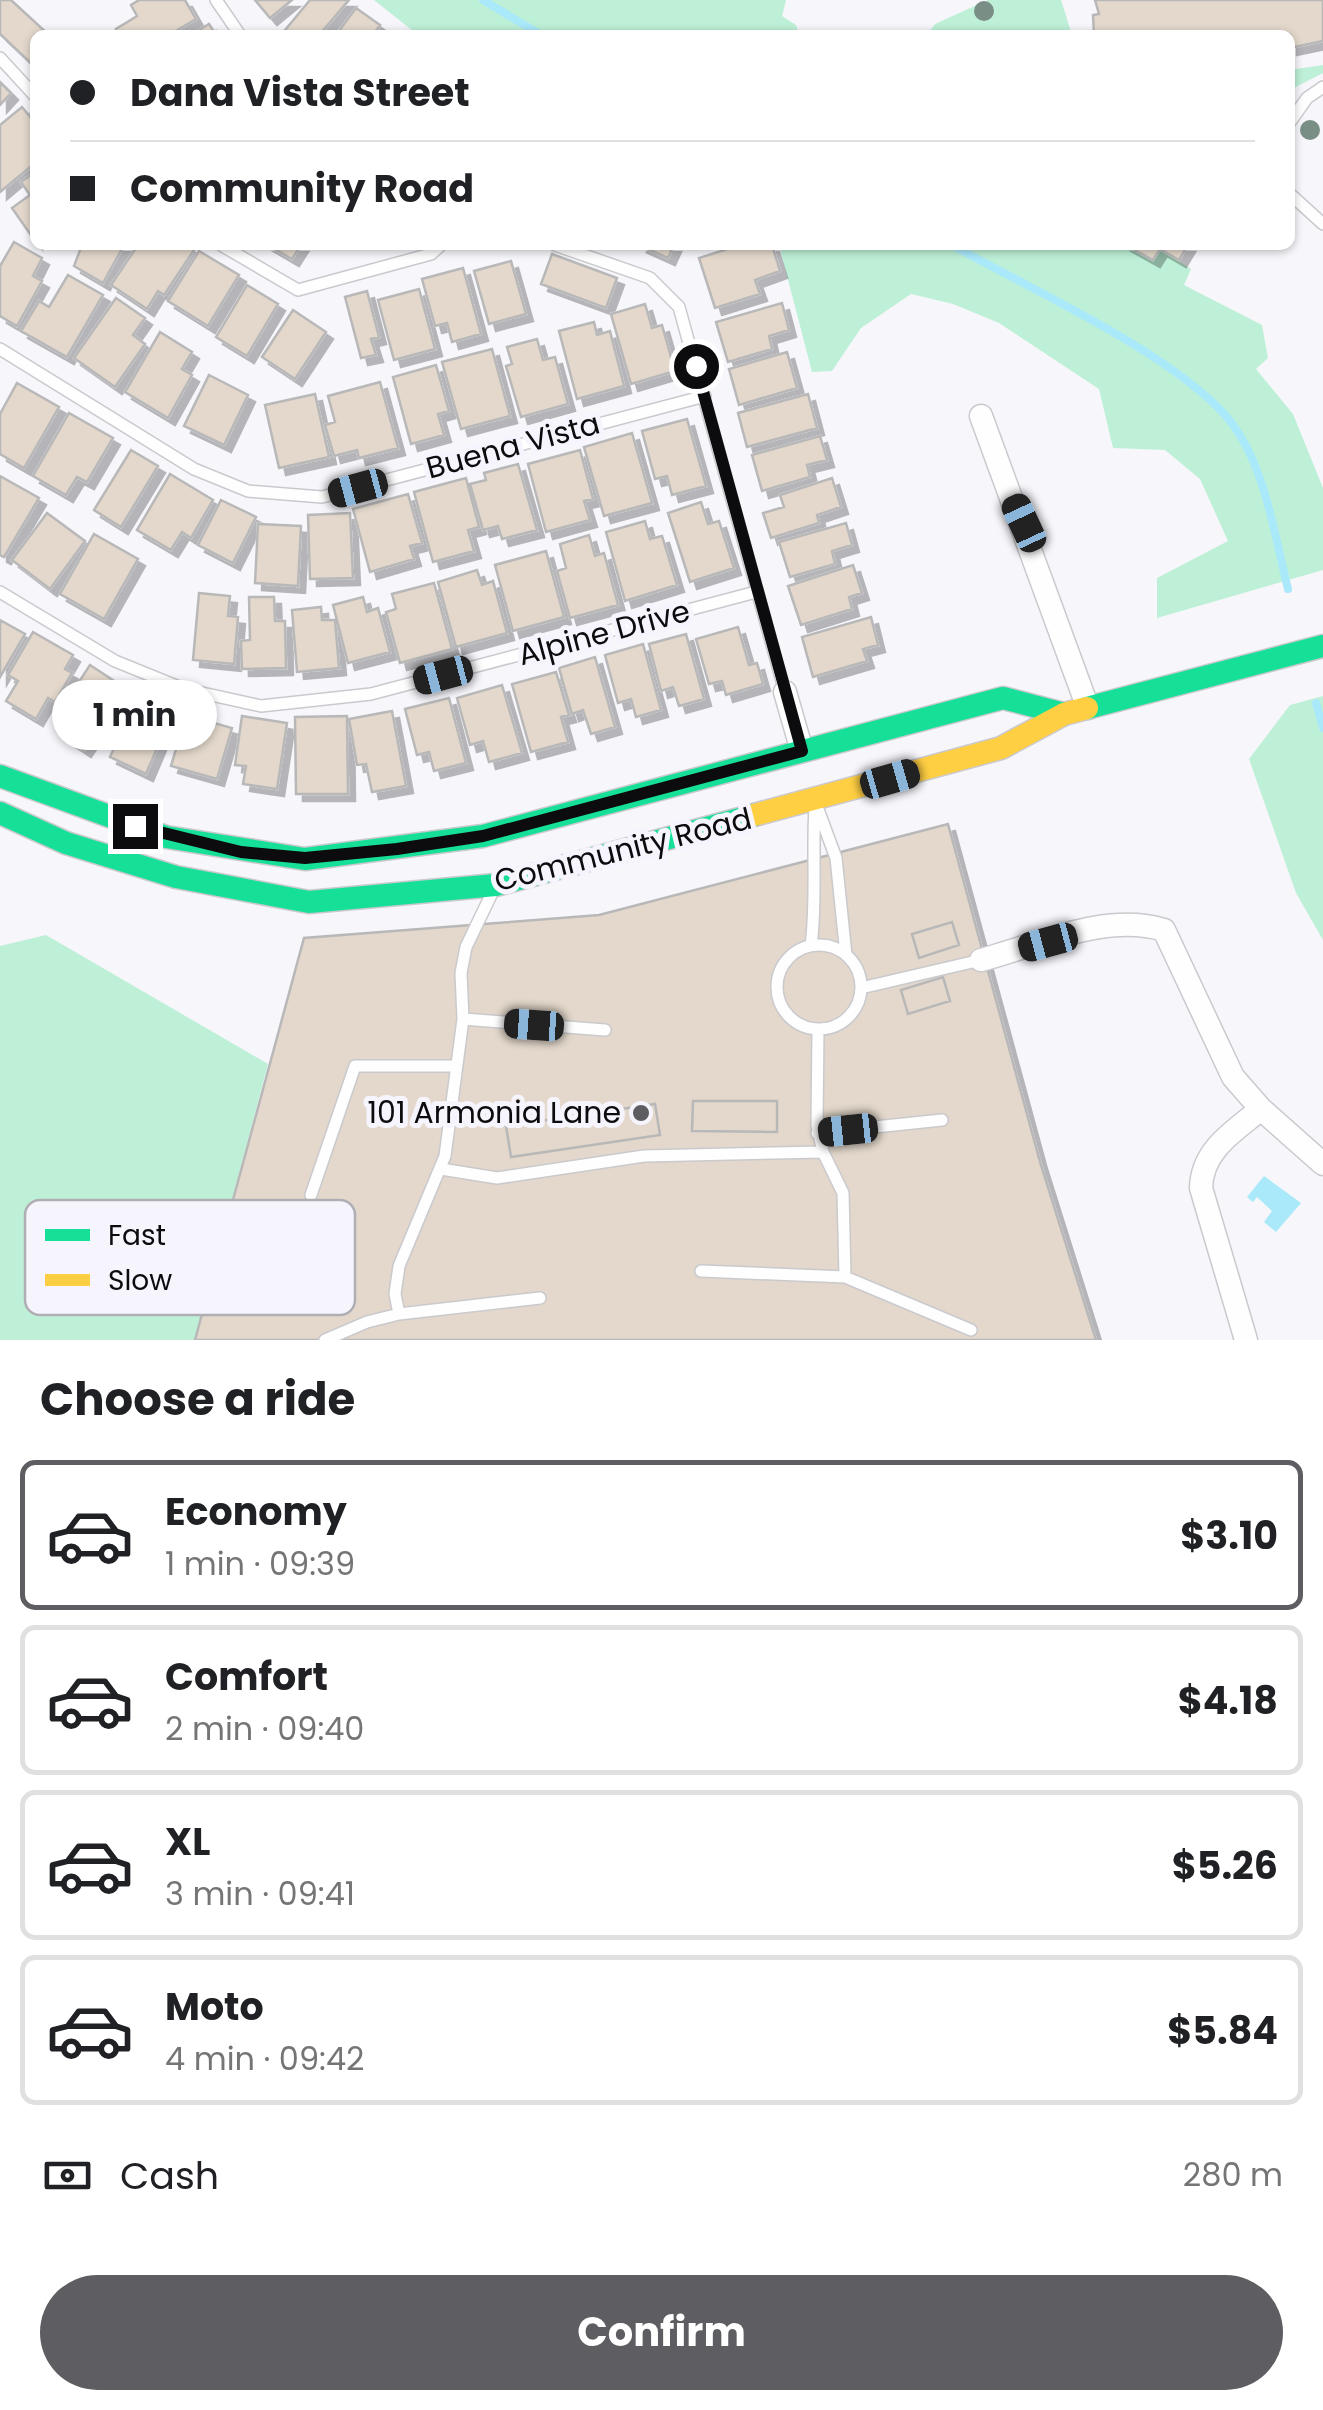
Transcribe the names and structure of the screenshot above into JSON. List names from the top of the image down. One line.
{"streets":{"main road":["Community Road"],"lane":["Buena Vista","Alpine Drive"]},"places":["101 Armonia Lane"],"legend":["Fast","Slow"],"page":{"banner":["Dana Vista Street","Community Road"],"bubble":"1 min","heading":"Choose a ride","list":[{"name":"Economy","note":"1 min · 09:39","value":"$3.10"},{"name":"Comfort","note":"2 min · 09:40","value":"$4.18"},{"name":"XL","note":"3 min · 09:41","value":"$5.26"},{"name":"Moto","note":"4 min · 09:42","value":"$5.84"}],"pay":["Cash","280 m"],"buttons":"Confirm"}}
